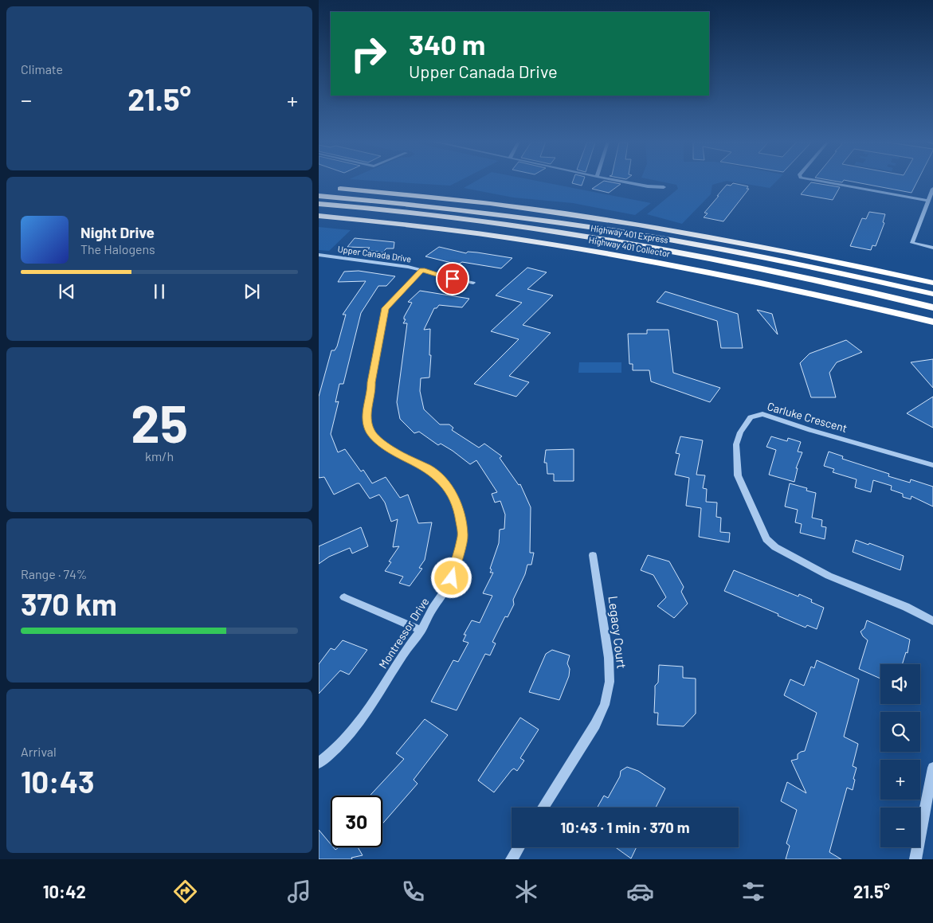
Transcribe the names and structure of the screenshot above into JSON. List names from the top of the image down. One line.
{"streets":{"highway":["Highway 401 Express","Highway 401 Collector"],"street":["Upper Canada Drive","Carluke Crescent","Legacy Court","Montressor Drive"]},"crossings":[["Upper Canada Drive","Montressor Drive"]],"page":{"tile":["Climate",["25","km/h"],["Range · 74%","370 km"],["Arrival","10:43"]],"turn":["340 m","Upper Canada Drive"],"heat":["−","21.5°","+"],"song":["Night Drive","The Halogens"],"map_buttons":["+","−"],"limit":"30","trip":"10:43 · 1 min · 370 m","tabs":["10:42","21.5°"]}}
